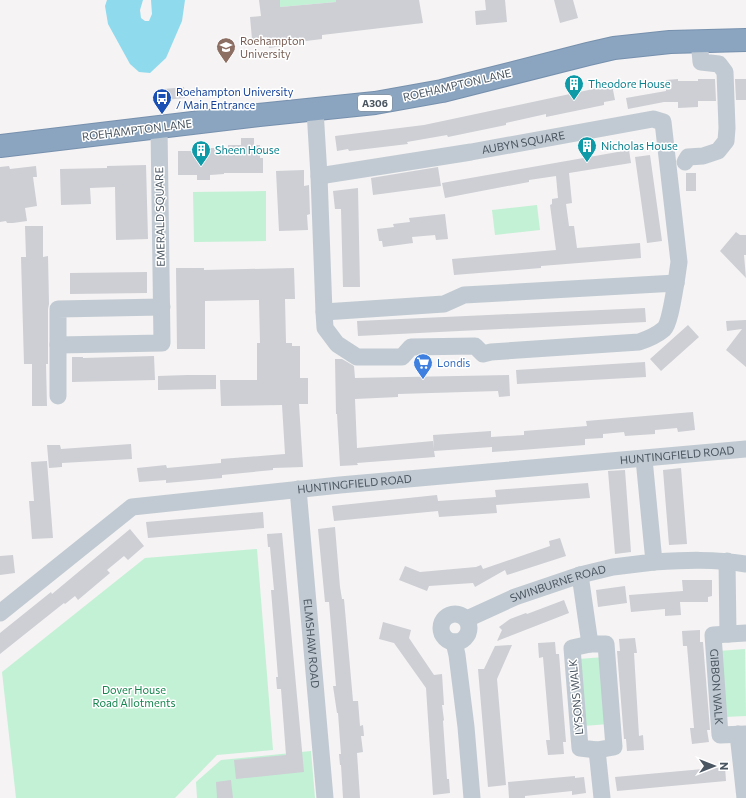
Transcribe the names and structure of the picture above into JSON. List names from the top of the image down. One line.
{"streets":{"highway":["ROEHAMPTON LANE","A306"],"street":["AUBYN SQUARE","EMERALD SQUARE","HUNTINGFIELD ROAD","SWINBURNE ROAD","ELMSHAW ROAD","GIBBON WALK","LYSONS WALK"]},"crossings":[["ROEHAMPTON LANE","AUBYN SQUARE"],["ROEHAMPTON LANE","EMERALD SQUARE"],["HUNTINGFIELD ROAD","ELMSHAW ROAD"],["SWINBURNE ROAD","GIBBON WALK"]],"parks":["Dover House Road Allotments"],"places":{"school or university":["Roehampton University"],"building":["Theodore House","Nicholas House","Sheen House"],"bus stop":["Roehampton University / Main Entrance"],"supermarket":["Londis"]},"north":"right"}
